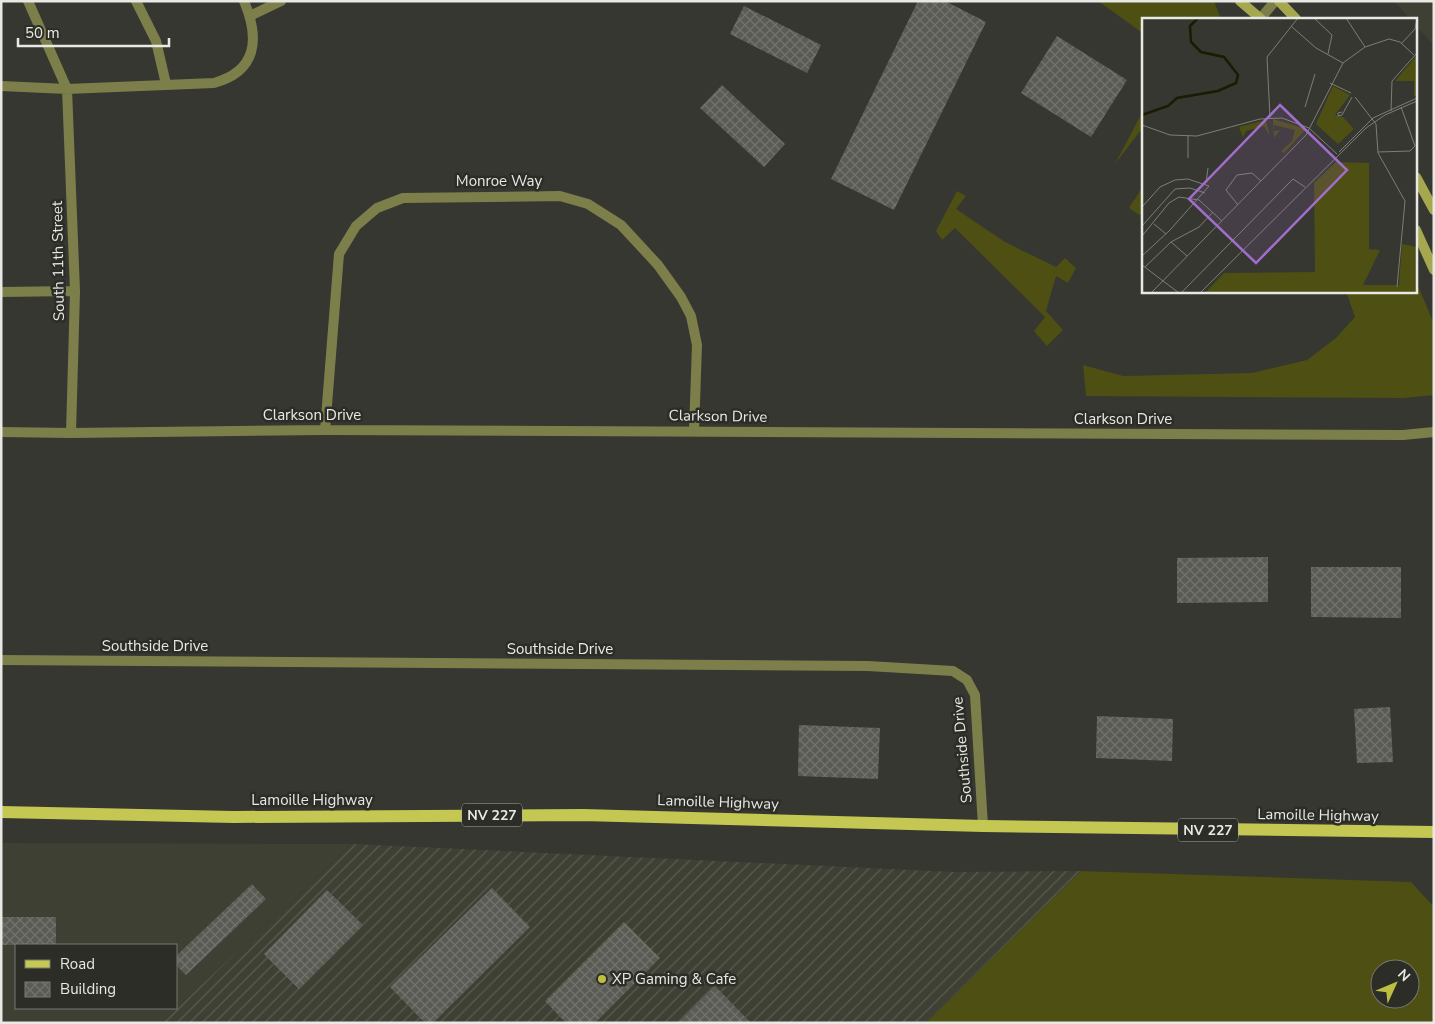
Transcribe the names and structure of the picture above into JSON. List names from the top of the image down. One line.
{"streets":{"main road":["Lamoille Highway","NV 227"],"street":["Monroe Way","South 11th Street","Clarkson Drive","Southside Drive"]},"crossings":[["Monroe Way","Clarkson Drive"],["South 11th Street","Clarkson Drive"],["Southside Drive","Lamoille Highway"]],"places":["XP Gaming & Cafe"],"legend":["Road","Building"],"scale_bar":"50 m","north":"top right"}
